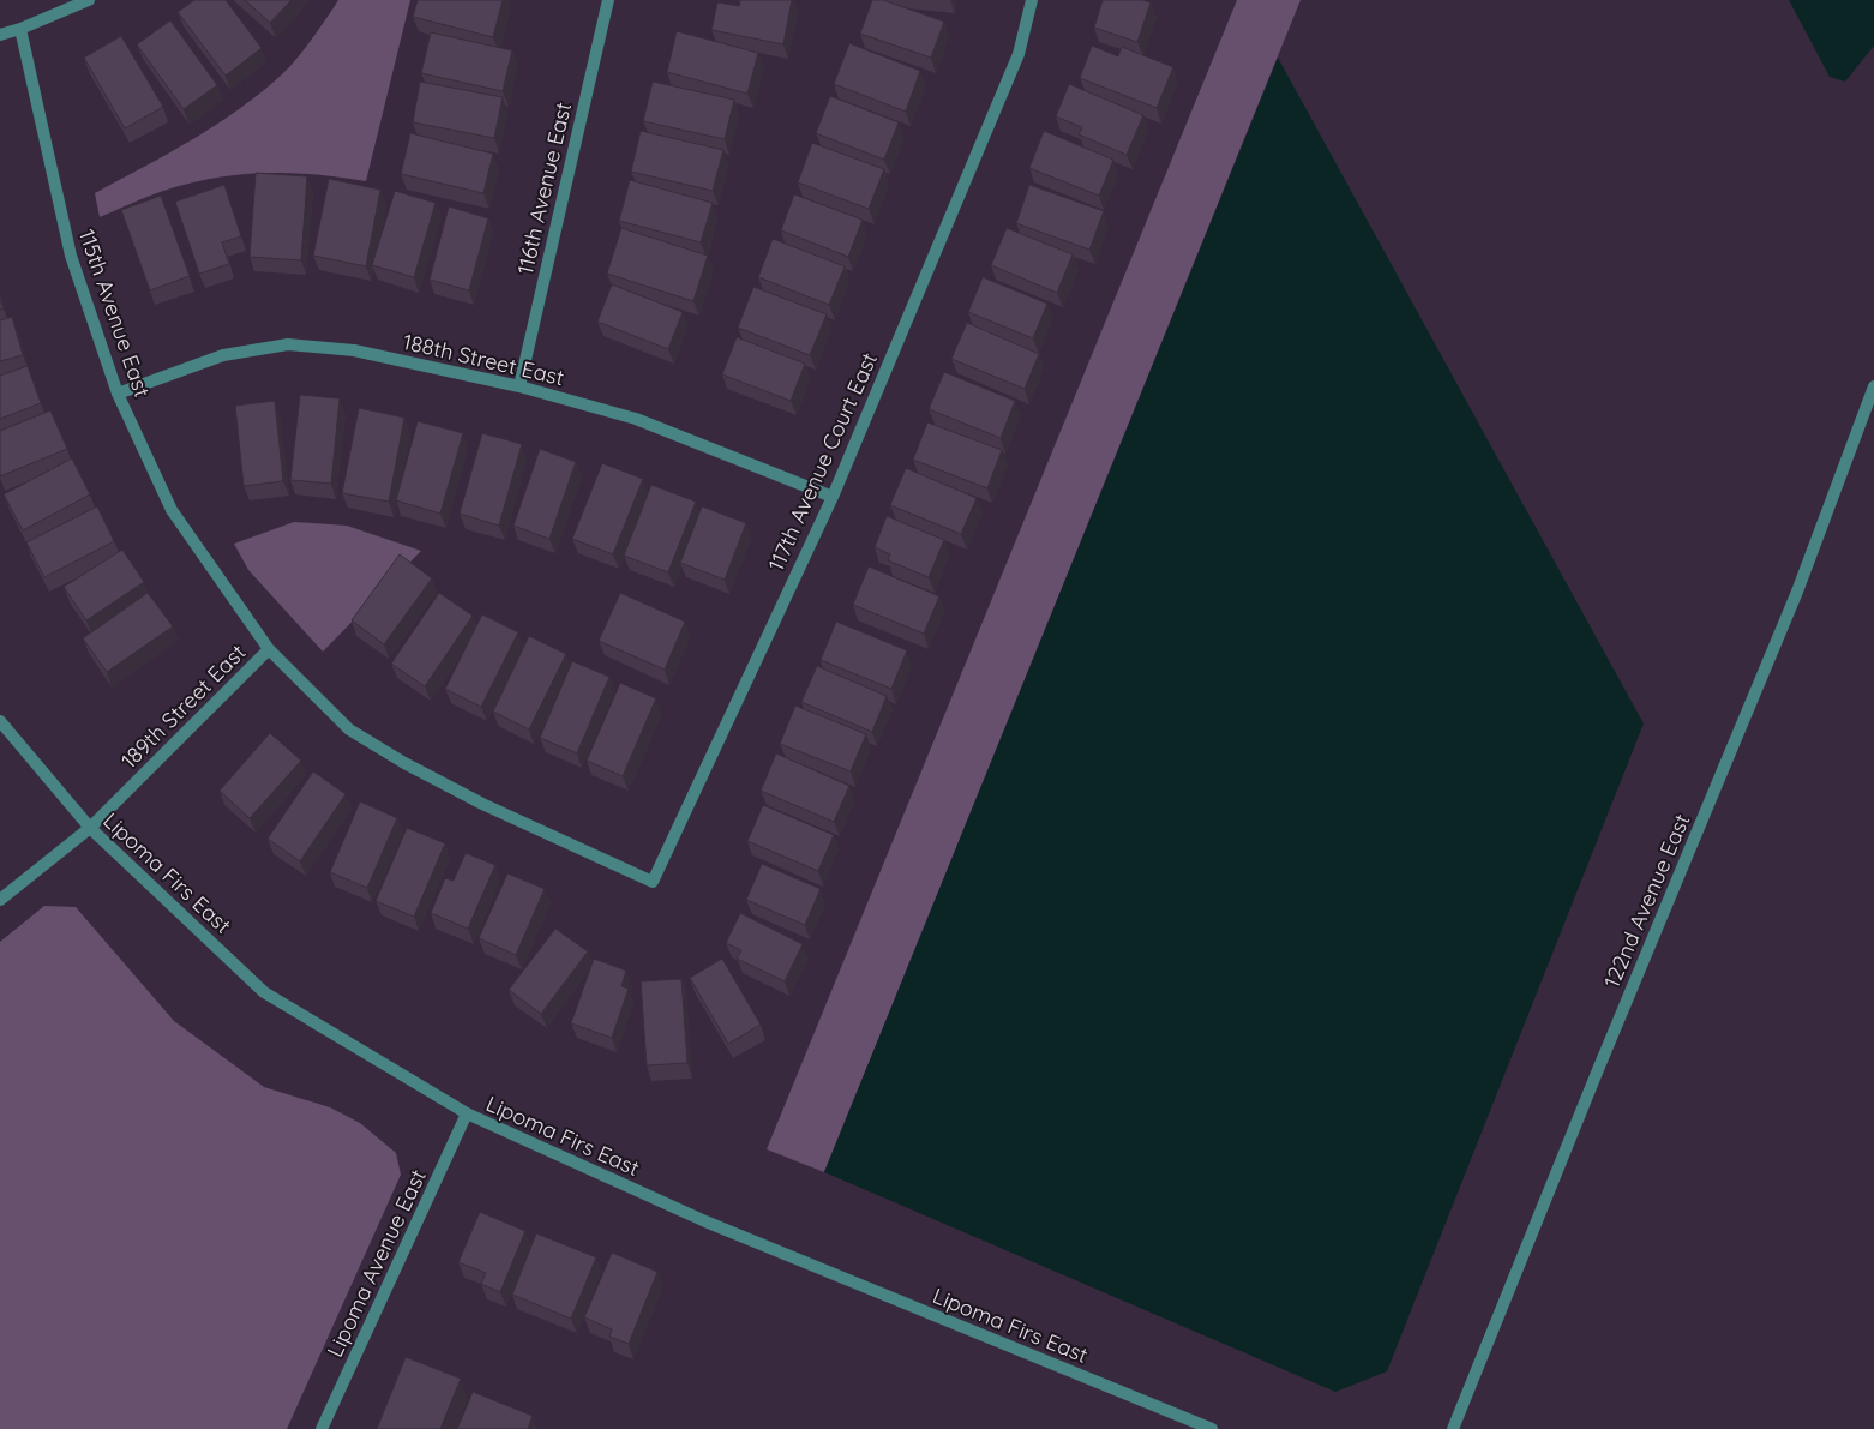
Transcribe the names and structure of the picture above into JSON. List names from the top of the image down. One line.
{"streets":{"street":["116th Avenue East","115th Avenue East","188th Street East","117th Avenue Court East","189th Street East","Lipoma Firs East","122nd Avenue East","Lipoma Avenue East"]},"crossings":[["116th Avenue East","188th Street East"],["115th Avenue East","188th Street East"],["115th Avenue East","189th Street East"],["188th Street East","117th Avenue Court East"],["117th Avenue Court East","189th Street East"],["189th Street East","Lipoma Firs East"],["Lipoma Firs East","Lipoma Avenue East"]]}
